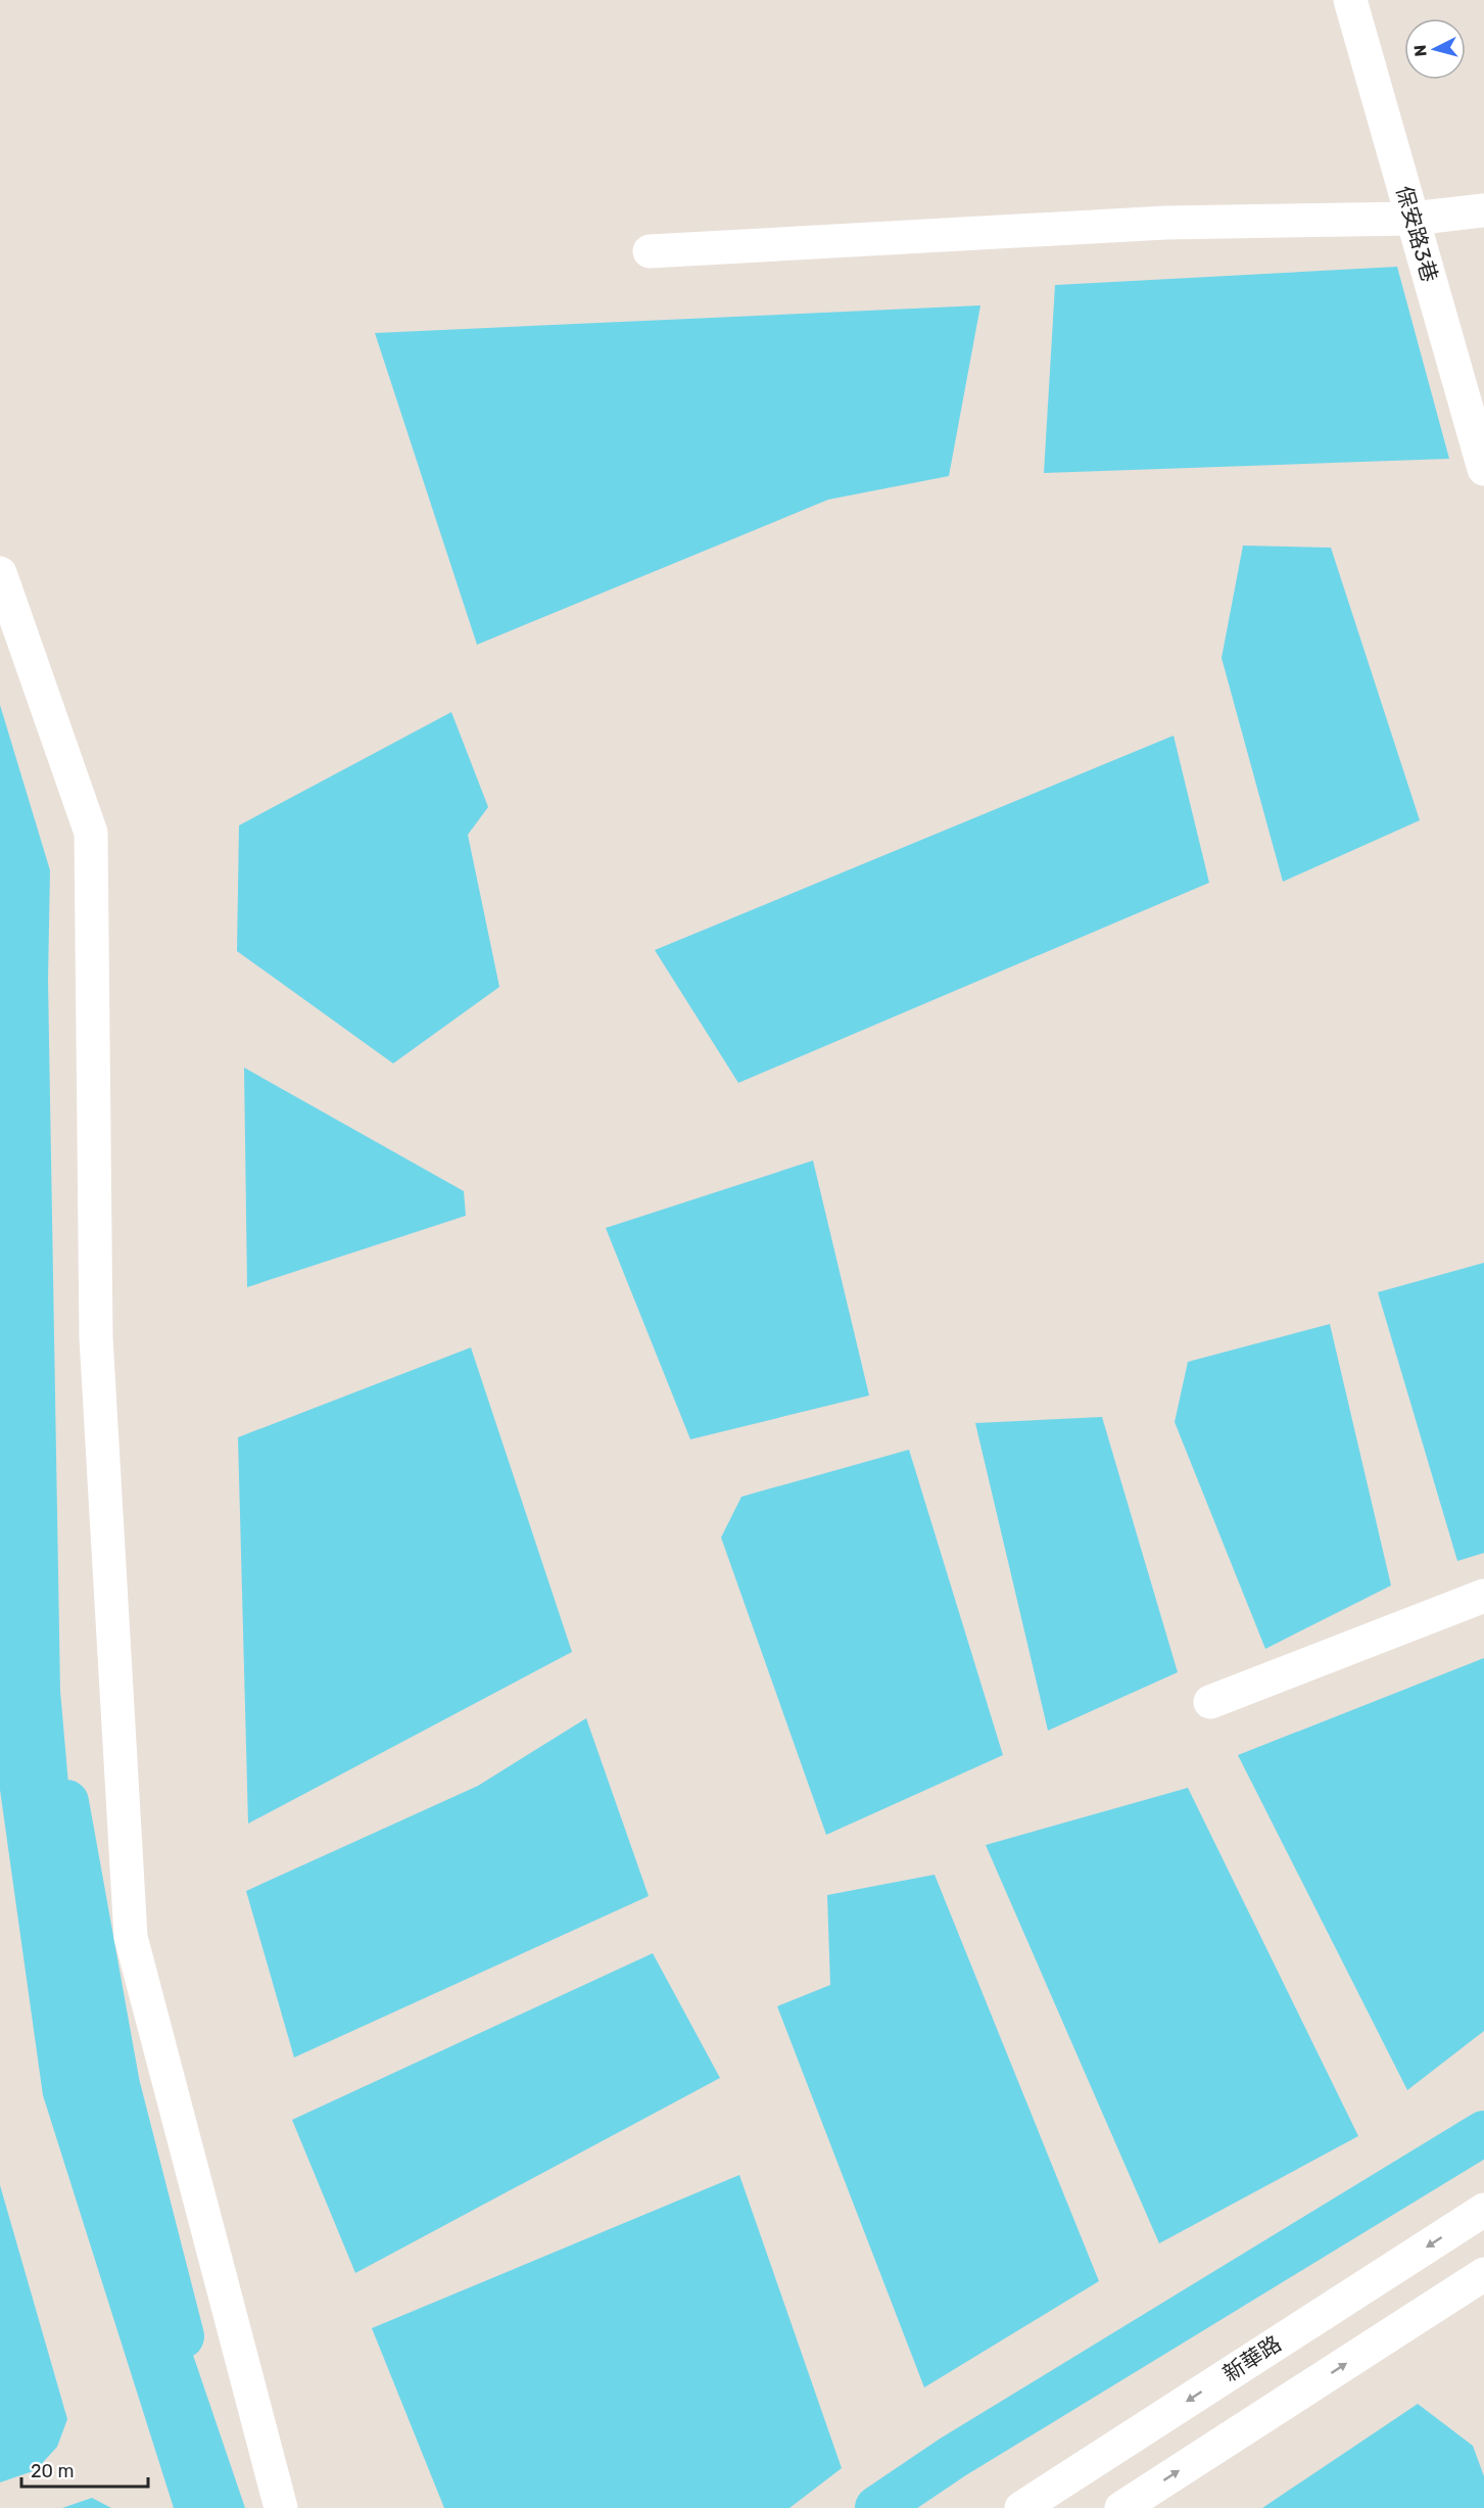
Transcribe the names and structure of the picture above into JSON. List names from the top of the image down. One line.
{"streets":{"street":["保安路3巷","新華路"]},"scale_bar":"20 m","north":"left"}
